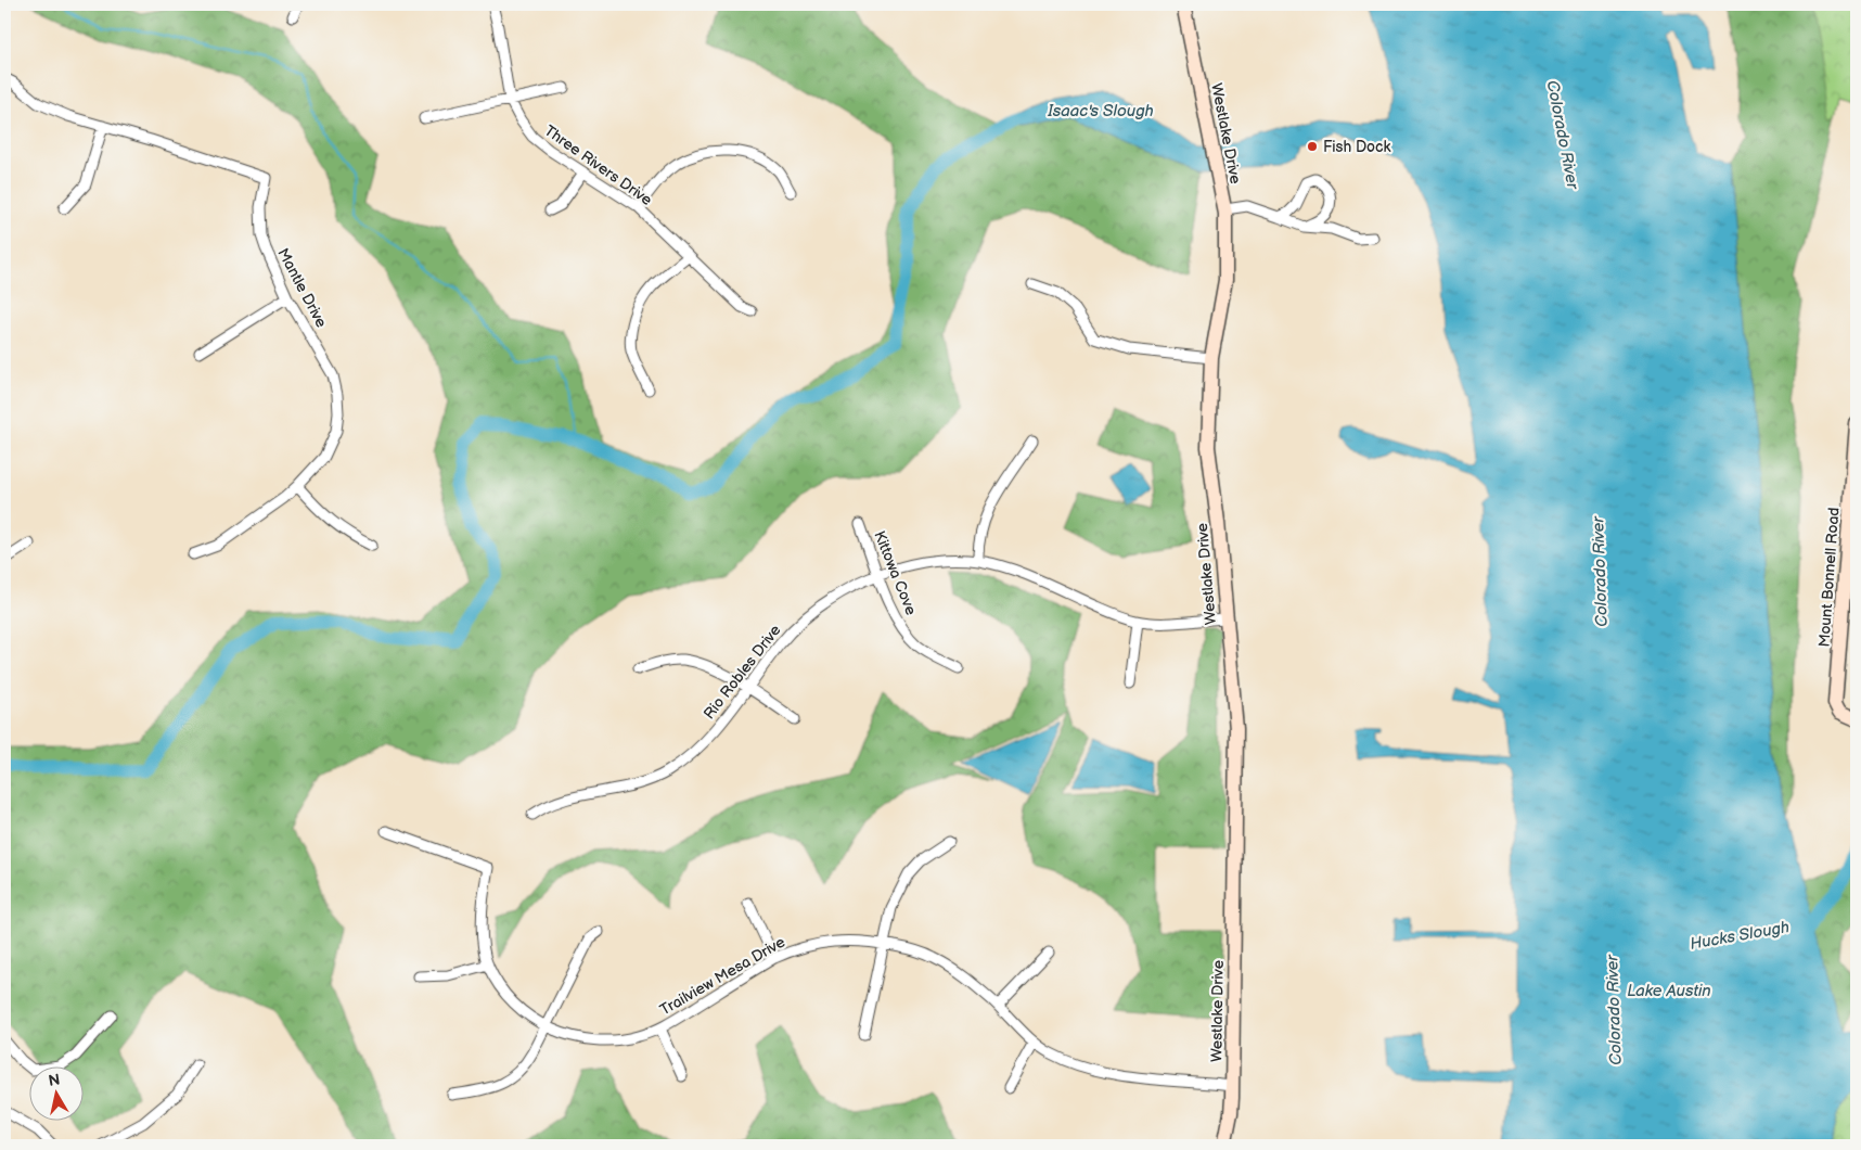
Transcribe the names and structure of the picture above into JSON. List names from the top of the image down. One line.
{"streets":{"street":["Westlake Drive","Three Rivers Drive","Mantle Drive","Kittowa Cove","Mount Bonnell Road","Rio Robles Drive","Trailview Mesa Drive"]},"crossings":[["Westlake Drive","Rio Robles Drive"],["Westlake Drive","Trailview Mesa Drive"],["Kittowa Cove","Rio Robles Drive"]],"water":["Isaac's Slough","Colorado River","Hucks Slough","Lake Austin"],"places":["Fish Dock"],"north":"top"}
